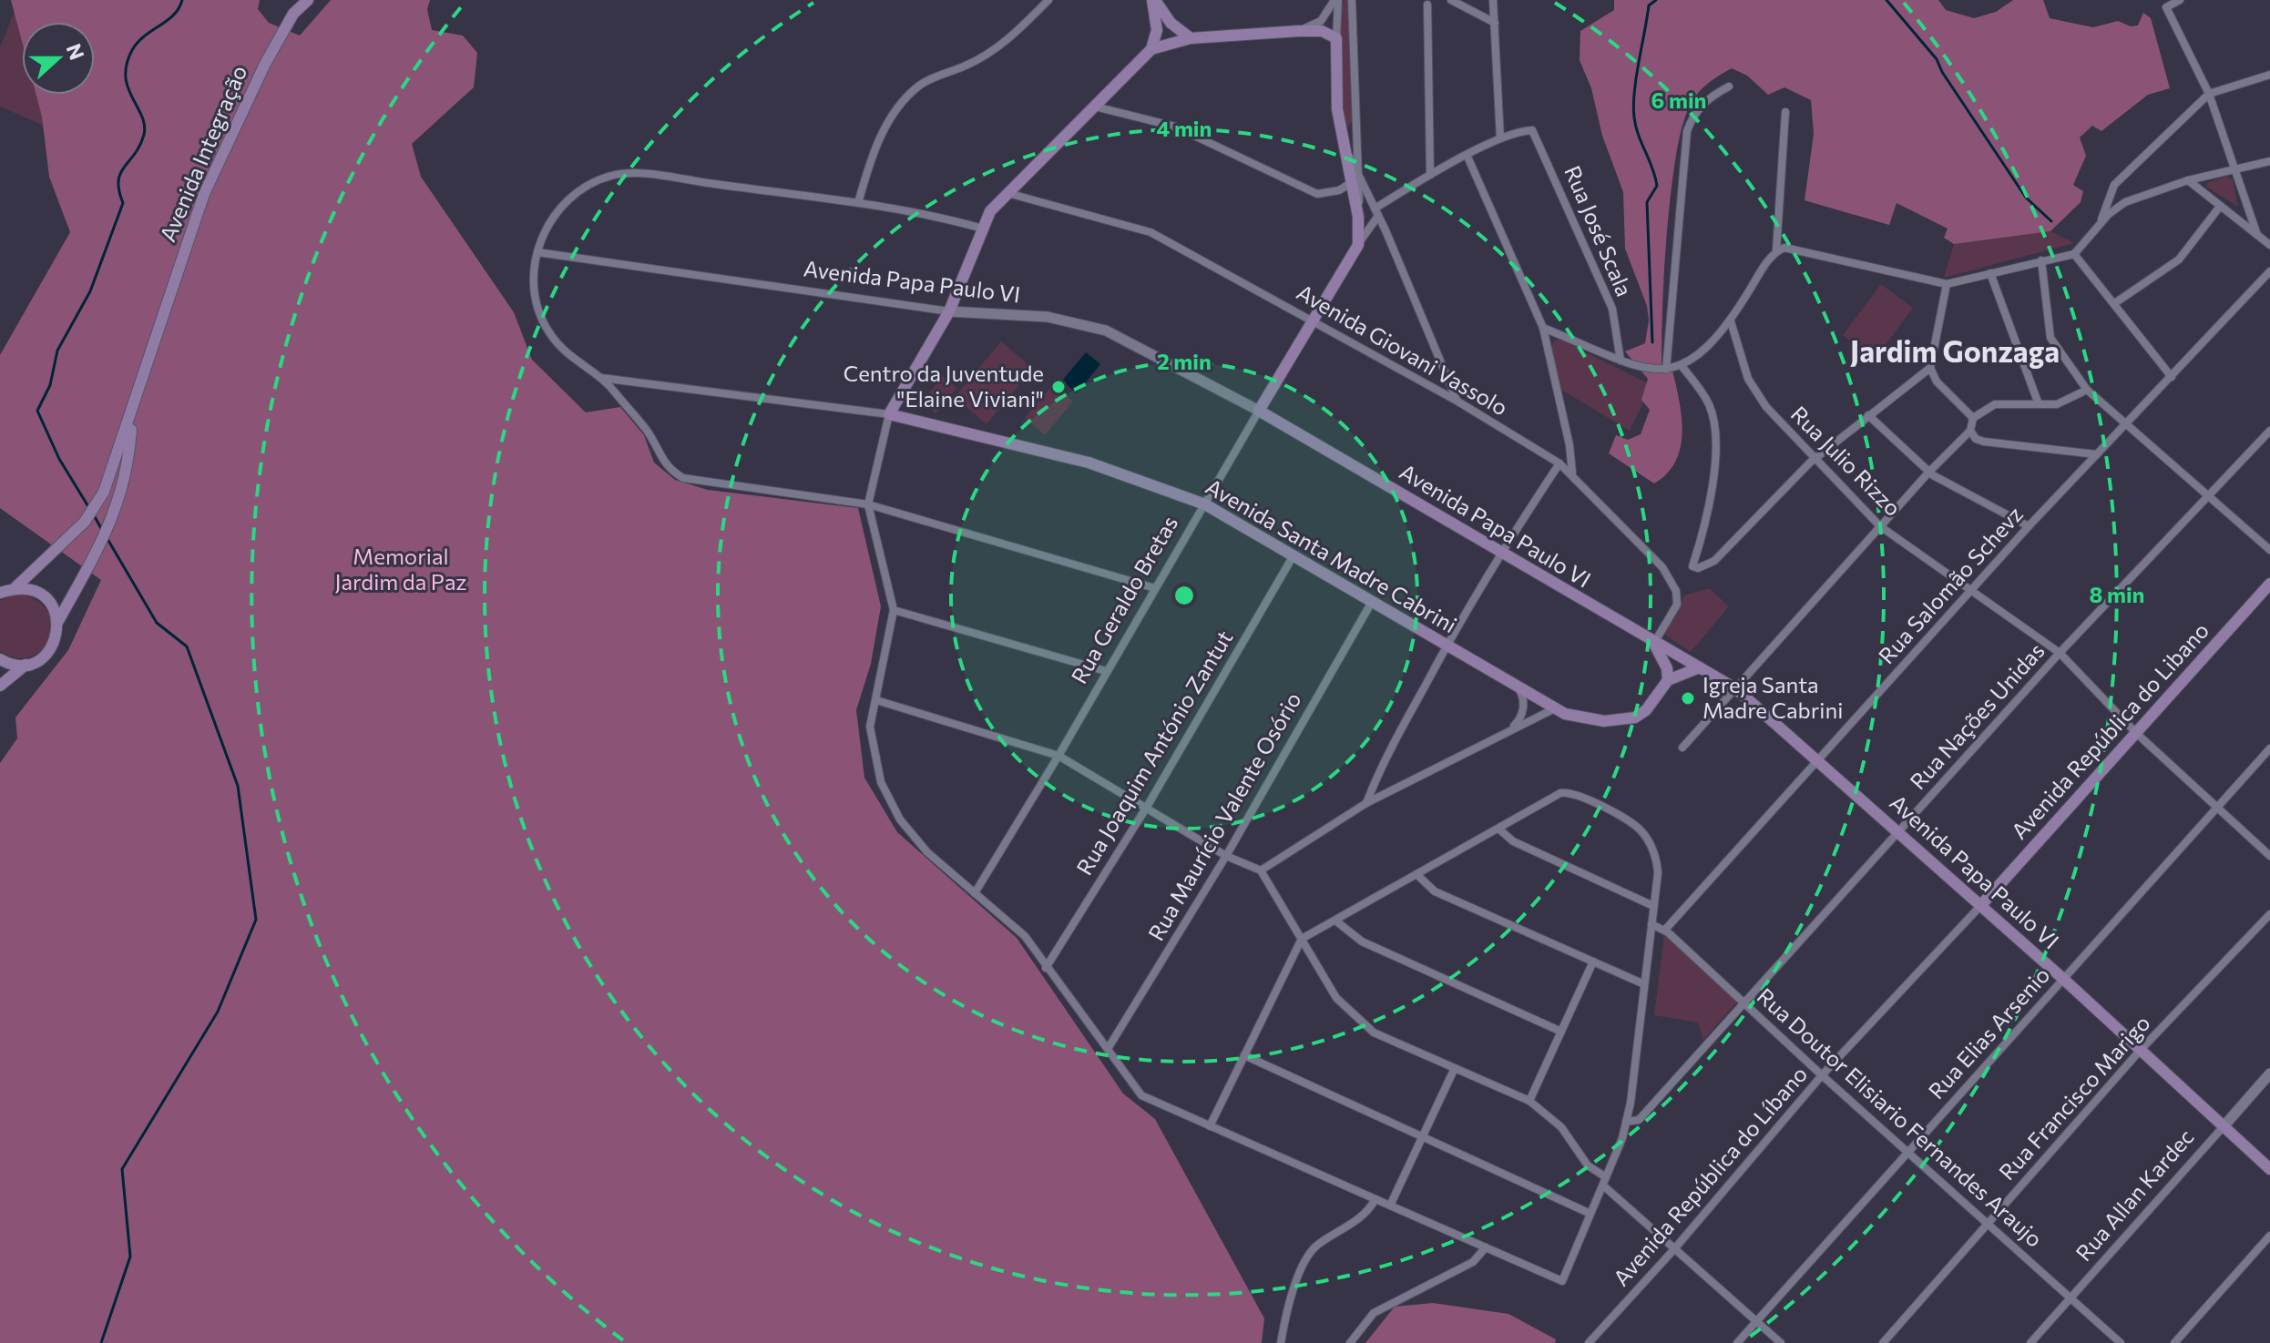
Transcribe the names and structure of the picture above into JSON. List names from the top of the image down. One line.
{"streets":{"main road":["Avenida Integração","Avenida Papa Paulo VI","Avenida Santa Madre Cabrini","Rua Geraldo Bretas","Avenida República do Libano"],"street":["Rua José Scala","Avenida Giovani Vassolo","Rua Julio Rizzo","Rua Salomão Schevz","Rua Nações Unidas","Rua Joaquim António Zantut","Rua Maurício Valente Osório","Rua Elias Arsenio","Rua Francisco Marigo","Rua Doutor Elisiario Fernandes Araujo","Avenida República do Líbano","Rua Allan Kardec"]},"crossings":[["Rua José Scala","Rua Geraldo Bretas"],["Avenida Papa Paulo VI","Avenida Giovani Vassolo"],["Avenida Papa Paulo VI","Rua Salomão Schevz"],["Avenida Papa Paulo VI","Rua Geraldo Bretas"],["Avenida Papa Paulo VI","Rua Nações Unidas"],["Avenida Papa Paulo VI","Avenida República do Libano"],["Avenida Papa Paulo VI","Rua Elias Arsenio"],["Avenida Papa Paulo VI","Rua Francisco Marigo"],["Avenida Papa Paulo VI","Avenida República do Líbano"],["Avenida Papa Paulo VI","Rua Allan Kardec"],["Avenida Giovani Vassolo","Rua Geraldo Bretas"],["Rua Julio Rizzo","Rua Salomão Schevz"],["Rua Julio Rizzo","Rua Nações Unidas"],["Rua Julio Rizzo","Avenida República do Libano"],["Rua Julio Rizzo","Rua Elias Arsenio"],["Avenida Santa Madre Cabrini","Rua Geraldo Bretas"],["Avenida Santa Madre Cabrini","Rua Joaquim António Zantut"],["Avenida Santa Madre Cabrini","Rua Maurício Valente Osório"],["Rua Salomão Schevz","Rua Doutor Elisiario Fernandes Araujo"],["Rua Nações Unidas","Rua Doutor Elisiario Fernandes Araujo"],["Avenida República do Libano","Avenida República do Líbano"],["Rua Elias Arsenio","Rua Doutor Elisiario Fernandes Araujo"],["Rua Francisco Marigo","Rua Doutor Elisiario Fernandes Araujo"],["Rua Doutor Elisiario Fernandes Araujo","Avenida República do Líbano"],["Rua Doutor Elisiario Fernandes Araujo","Rua Allan Kardec"]],"districts":["Jardim Gonzaga"],"parks":["Memorial Jardim da Paz"],"places":["Centro da Juventude \"Elaine Viviani\"","Igreja Santa Madre Cabrini"],"north":"right","rings":["6 min","4 min","2 min","8 min"]}
